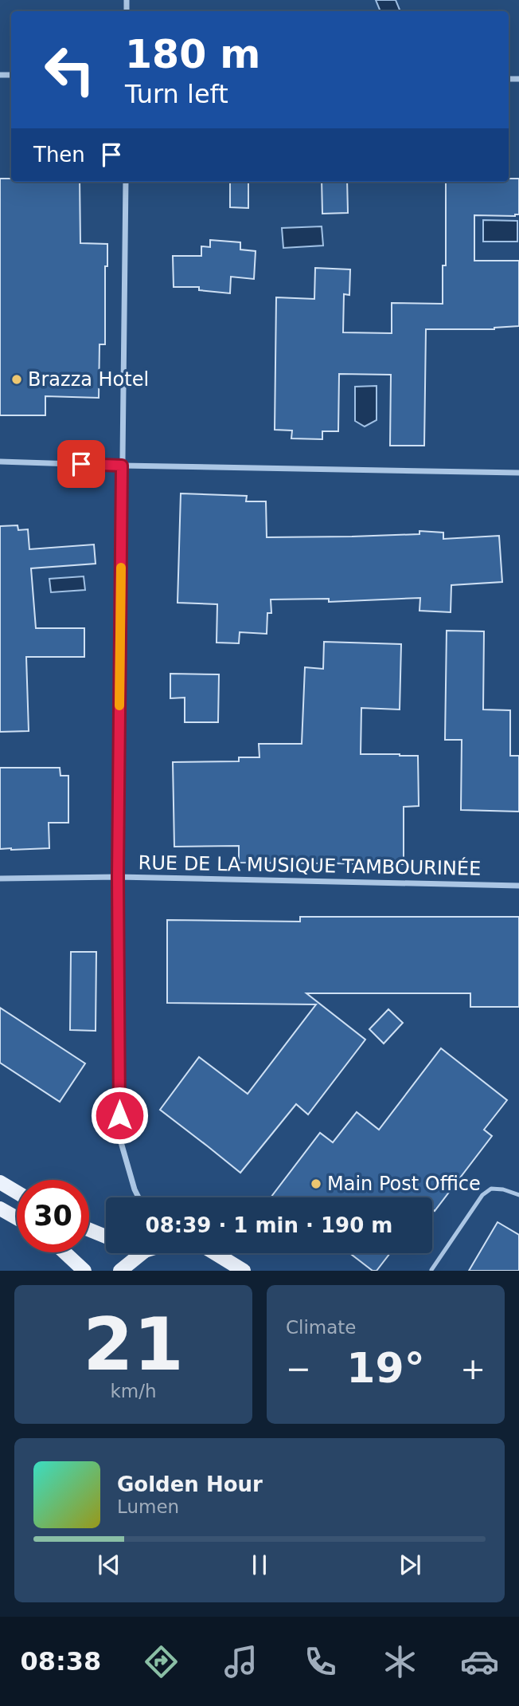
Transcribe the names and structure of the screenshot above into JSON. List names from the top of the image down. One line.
{"streets":{"street":["RUE DE LA MUSIQUE TAMBOURINÉE"]},"places":["Brazza Hotel","Main Post Office"],"page":{"turn":["180 m","Turn left"],"then":"Then","limit":"30","trip":"08:39 · 1 min · 190 m","tile":[["21","km/h"],"Climate"],"heat":["−","19°","+"],"song":["Golden Hour","Lumen"],"tabs":"08:38"}}
